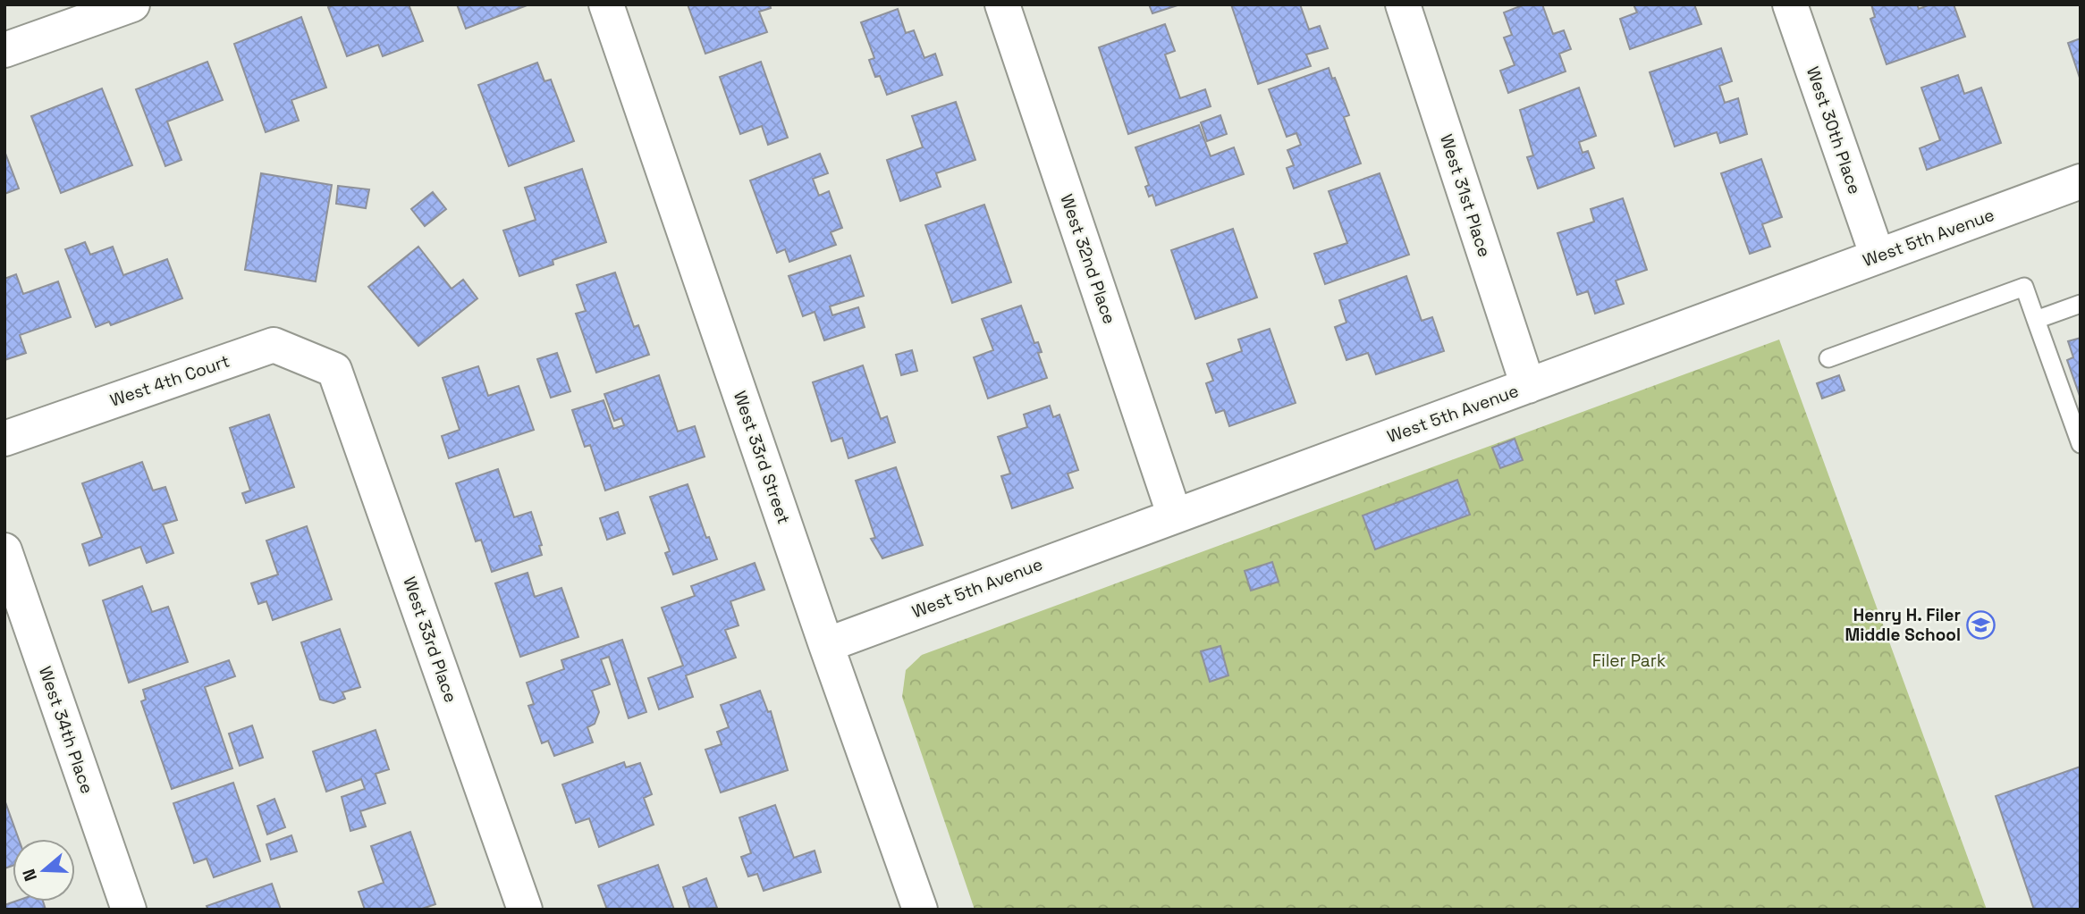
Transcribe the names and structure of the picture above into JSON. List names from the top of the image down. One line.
{"streets":{"street":["West 30th Place","West 31st Place","West 5th Avenue","West 32nd Place","West 4th Court","West 33rd Street","West 33rd Place","West 34th Place"]},"crossings":[["West 30th Place","West 5th Avenue"],["West 31st Place","West 5th Avenue"],["West 5th Avenue","West 32nd Place"],["West 5th Avenue","West 33rd Street"],["West 4th Court","West 33rd Place"]],"parks":["Filer Park"],"places":{"school or university":["Henry H. Filer Middle School"]},"north":"left"}
